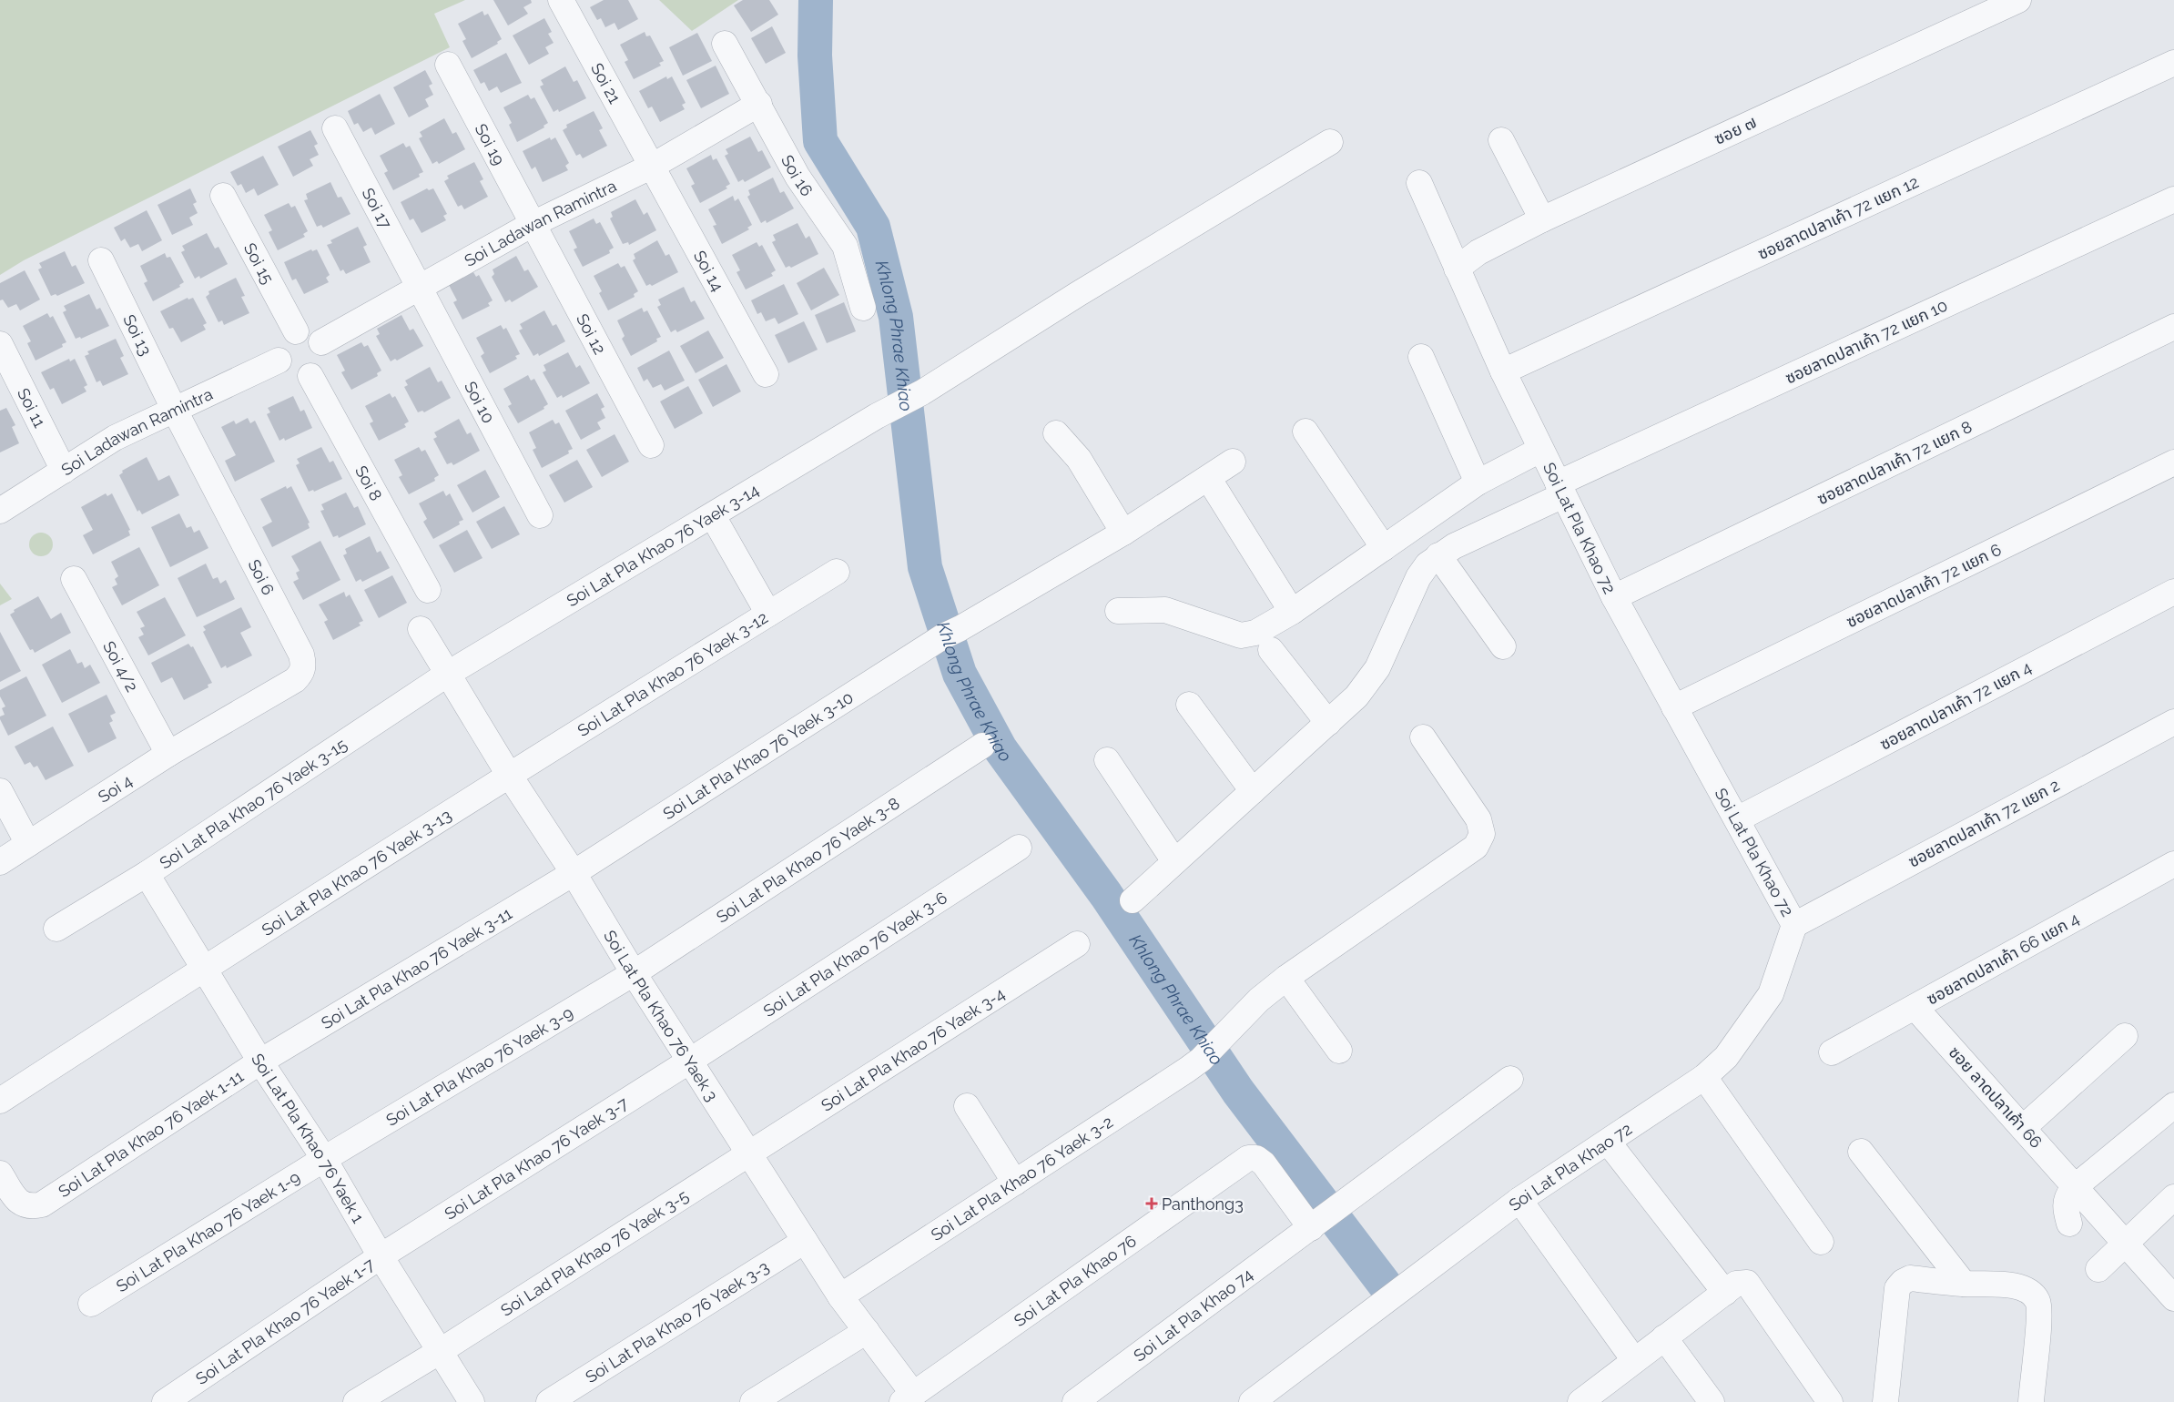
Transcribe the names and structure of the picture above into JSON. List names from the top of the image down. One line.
{"streets":{"street":["Soi 21","ซอย ๗","Soi 19","Soi 16","Soi 17","ซอยลาดปลาเค้า 72 แยก 12","Soi Ladawan Ramintra","Soi 15","Soi 14","Soi 12","Soi 13","ซอยลาดปลาเค้า 72 แยก 10","Soi 10","Soi 11","ซอยลาดปลาเค้า 72 แยก 8","Soi 8","Soi Lat Pla Khao 72","Soi Lat Pla Khao 76 Yaek 3-14","Soi 6","ซอยลาดปลาเค้า 72 แยก 6","Soi 4/2","Soi Lat Pla Khao 76 Yaek 3-12","ซอยลาดปลาเค้า 72 แยก 4","Soi Lat Pla Khao 76 Yaek 3-10","Soi 4","Soi Lat Pla Khao 76 Yaek 3-15","ซอยลาดปลาเค้า 72 แยก 2","Soi Lat Pla Khao 76 Yaek 3-8","Soi Lat Pla Khao 76 Yaek 3-13","Soi Lat Pla Khao 76 Yaek 3-6","ซอยลาดปลาเค้า 66 แยก 4","Soi Lat Pla Khao 76 Yaek 3-11","Soi Lat Pla Khao 76 Yaek 3","Soi Lat Pla Khao 76 Yaek 3-4","Soi Lat Pla Khao 76 Yaek 3-9","ซอย ลาดปลาเค้า 66","Soi Lat Pla Khao 76 Yaek 1-11","Soi Lat Pla Khao 76 Yaek 1","Soi Lat Pla Khao 76 Yaek 3-7","Soi Lat Pla Khao 76 Yaek 3-2","Soi Lat Pla Khao 76 Yaek 1-9","Soi Lad Pla Khao 76 Yaek 3-5","Soi Lat Pla Khao 76","Soi Lat Pla Khao 74","Soi Lat Pla Khao 76 Yaek 1-7","Soi Lat Pla Khao 76 Yaek 3-3"]},"crossings":[["Soi 21","Soi Ladawan Ramintra"],["Soi 21","Soi 14"],["ซอย ๗","Soi Lat Pla Khao 72"],["Soi 19","Soi Ladawan Ramintra"],["Soi 19","Soi 12"],["Soi 16","Soi Ladawan Ramintra"],["Soi 17","Soi Ladawan Ramintra"],["Soi 17","Soi 10"],["ซอยลาดปลาเค้า 72 แยก 12","Soi Lat Pla Khao 72"],["Soi Ladawan Ramintra","Soi 15"],["Soi Ladawan Ramintra","Soi 14"],["Soi Ladawan Ramintra","Soi 12"],["Soi Ladawan Ramintra","Soi 13"],["Soi Ladawan Ramintra","Soi 10"],["Soi Ladawan Ramintra","Soi 11"],["Soi Ladawan Ramintra","Soi 8"],["Soi Ladawan Ramintra","Soi 6"],["Soi 15","Soi 8"],["Soi 13","Soi 6"],["ซอยลาดปลาเค้า 72 แยก 10","Soi Lat Pla Khao 72"],["ซอยลาดปลาเค้า 72 แยก 8","Soi Lat Pla Khao 72"],["Soi Lat Pla Khao 72","ซอยลาดปลาเค้า 72 แยก 6"],["Soi Lat Pla Khao 72","ซอยลาดปลาเค้า 72 แยก 4"],["Soi Lat Pla Khao 72","ซอยลาดปลาเค้า 72 แยก 2"],["Soi Lat Pla Khao 76 Yaek 3-14","Soi Lat Pla Khao 76 Yaek 3-15"],["Soi Lat Pla Khao 76 Yaek 3-14","Soi Lat Pla Khao 76 Yaek 3"],["Soi 6","Soi 4"],["Soi 4/2","Soi 4"],["Soi Lat Pla Khao 76 Yaek 3-12","Soi Lat Pla Khao 76 Yaek 3-13"],["Soi Lat Pla Khao 76 Yaek 3-12","Soi Lat Pla Khao 76 Yaek 3"],["Soi Lat Pla Khao 76 Yaek 3-10","Soi Lat Pla Khao 76 Yaek 3-11"],["Soi Lat Pla Khao 76 Yaek 3-10","Soi Lat Pla Khao 76 Yaek 3"],["Soi Lat Pla Khao 76 Yaek 3-15","Soi Lat Pla Khao 76 Yaek 3"],["Soi Lat Pla Khao 76 Yaek 3-15","Soi Lat Pla Khao 76 Yaek 1"],["Soi Lat Pla Khao 76 Yaek 3-8","Soi Lat Pla Khao 76 Yaek 3"],["Soi Lat Pla Khao 76 Yaek 3-8","Soi Lat Pla Khao 76 Yaek 3-9"],["Soi Lat Pla Khao 76 Yaek 3-13","Soi Lat Pla Khao 76 Yaek 3"],["Soi Lat Pla Khao 76 Yaek 3-13","Soi Lat Pla Khao 76 Yaek 1"],["Soi Lat Pla Khao 76 Yaek 3-6","Soi Lat Pla Khao 76 Yaek 3"],["Soi Lat Pla Khao 76 Yaek 3-6","Soi Lat Pla Khao 76 Yaek 3-7"],["ซอยลาดปลาเค้า 66 แยก 4","ซอย ลาดปลาเค้า 66"],["Soi Lat Pla Khao 76 Yaek 3-11","Soi Lat Pla Khao 76 Yaek 3"],["Soi Lat Pla Khao 76 Yaek 3-11","Soi Lat Pla Khao 76 Yaek 1-11"],["Soi Lat Pla Khao 76 Yaek 3-11","Soi Lat Pla Khao 76 Yaek 1"],["Soi Lat Pla Khao 76 Yaek 3","Soi Lat Pla Khao 76 Yaek 3-4"],["Soi Lat Pla Khao 76 Yaek 3","Soi Lat Pla Khao 76 Yaek 3-9"],["Soi Lat Pla Khao 76 Yaek 3","Soi Lat Pla Khao 76 Yaek 3-7"],["Soi Lat Pla Khao 76 Yaek 3","Soi Lat Pla Khao 76 Yaek 3-2"],["Soi Lat Pla Khao 76 Yaek 3","Soi Lad Pla Khao 76 Yaek 3-5"],["Soi Lat Pla Khao 76 Yaek 3","Soi Lat Pla Khao 76"],["Soi Lat Pla Khao 76 Yaek 3","Soi Lat Pla Khao 76 Yaek 3-3"],["Soi Lat Pla Khao 76 Yaek 3-4","Soi Lad Pla Khao 76 Yaek 3-5"],["Soi Lat Pla Khao 76 Yaek 3-9","Soi Lat Pla Khao 76 Yaek 1"],["Soi Lat Pla Khao 76 Yaek 3-9","Soi Lat Pla Khao 76 Yaek 1-9"],["Soi Lat Pla Khao 76 Yaek 1-11","Soi Lat Pla Khao 76 Yaek 1"],["Soi Lat Pla Khao 76 Yaek 1","Soi Lat Pla Khao 76 Yaek 3-7"],["Soi Lat Pla Khao 76 Yaek 1","Soi Lat Pla Khao 76 Yaek 1-9"],["Soi Lat Pla Khao 76 Yaek 1","Soi Lad Pla Khao 76 Yaek 3-5"],["Soi Lat Pla Khao 76 Yaek 1","Soi Lat Pla Khao 76 Yaek 1-7"],["Soi Lat Pla Khao 76 Yaek 3-7","Soi Lat Pla Khao 76 Yaek 1-7"],["Soi Lat Pla Khao 76","Soi Lat Pla Khao 74"]],"water":["Khlong Phrae Khiao"],"places":{"health":["Panthong3"]}}
